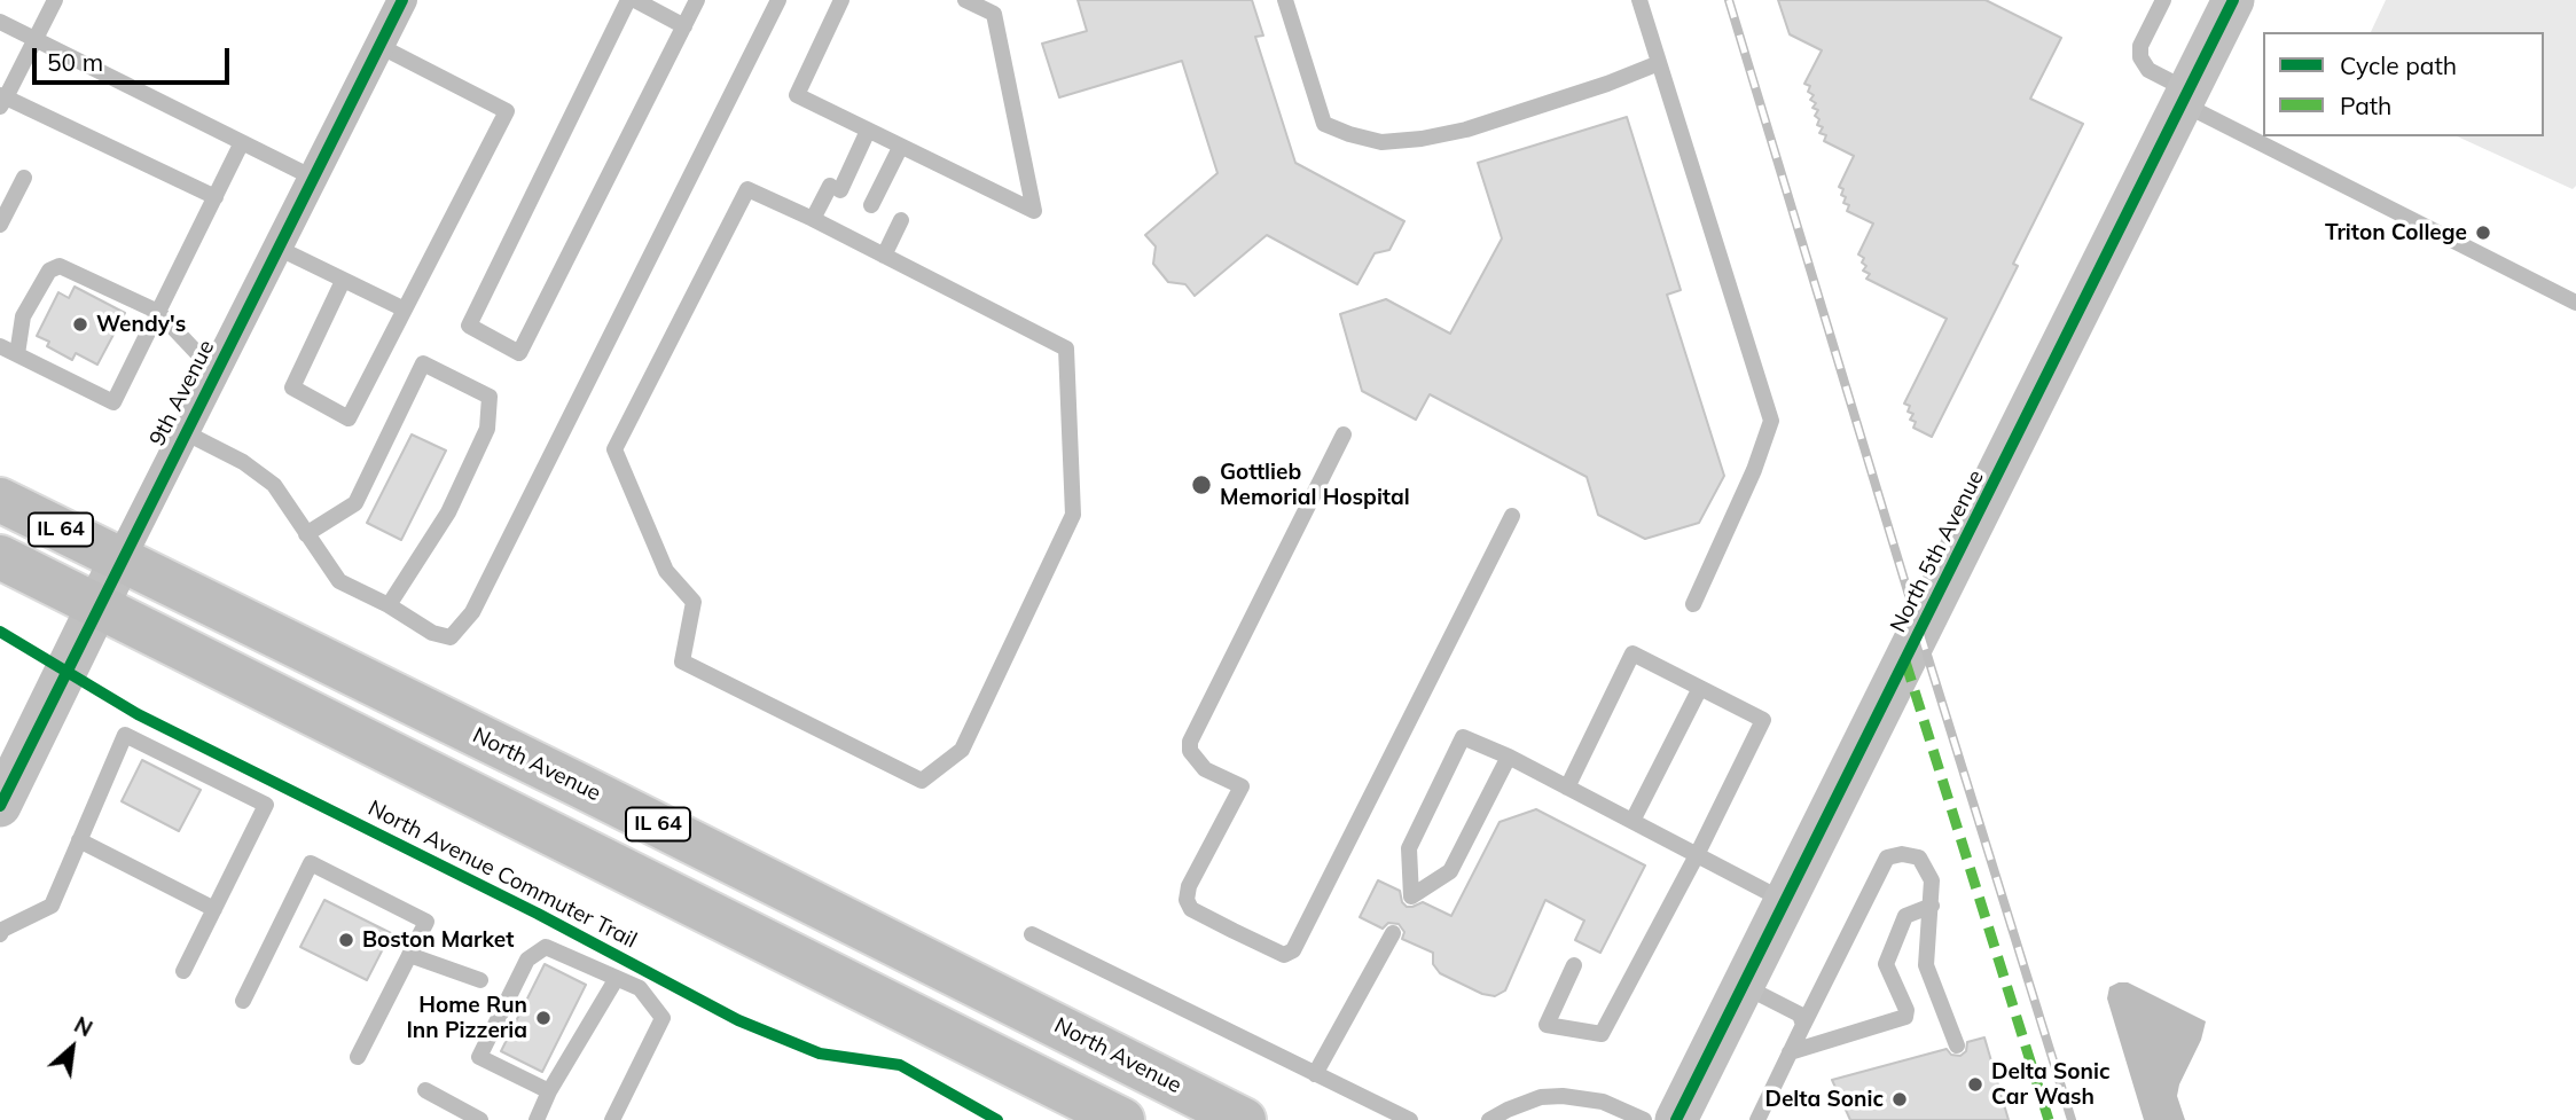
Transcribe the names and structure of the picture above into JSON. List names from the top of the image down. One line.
{"streets":{"main road":["IL 64","North Avenue"],"street":["9th Avenue","North 5th Avenue"],"cycle path":["North Avenue Commuter Trail"]},"crossings":[["9th Avenue","IL 64"],["9th Avenue","North Avenue"]],"places":["Triton College","Wendy's","Gottlieb Memorial Hospital","Boston Market","Home Run Inn Pizzeria","Delta Sonic Car Wash","Delta Sonic"],"legend":["Cycle path","Path"],"scale_bar":"50 m","north":"top right"}
